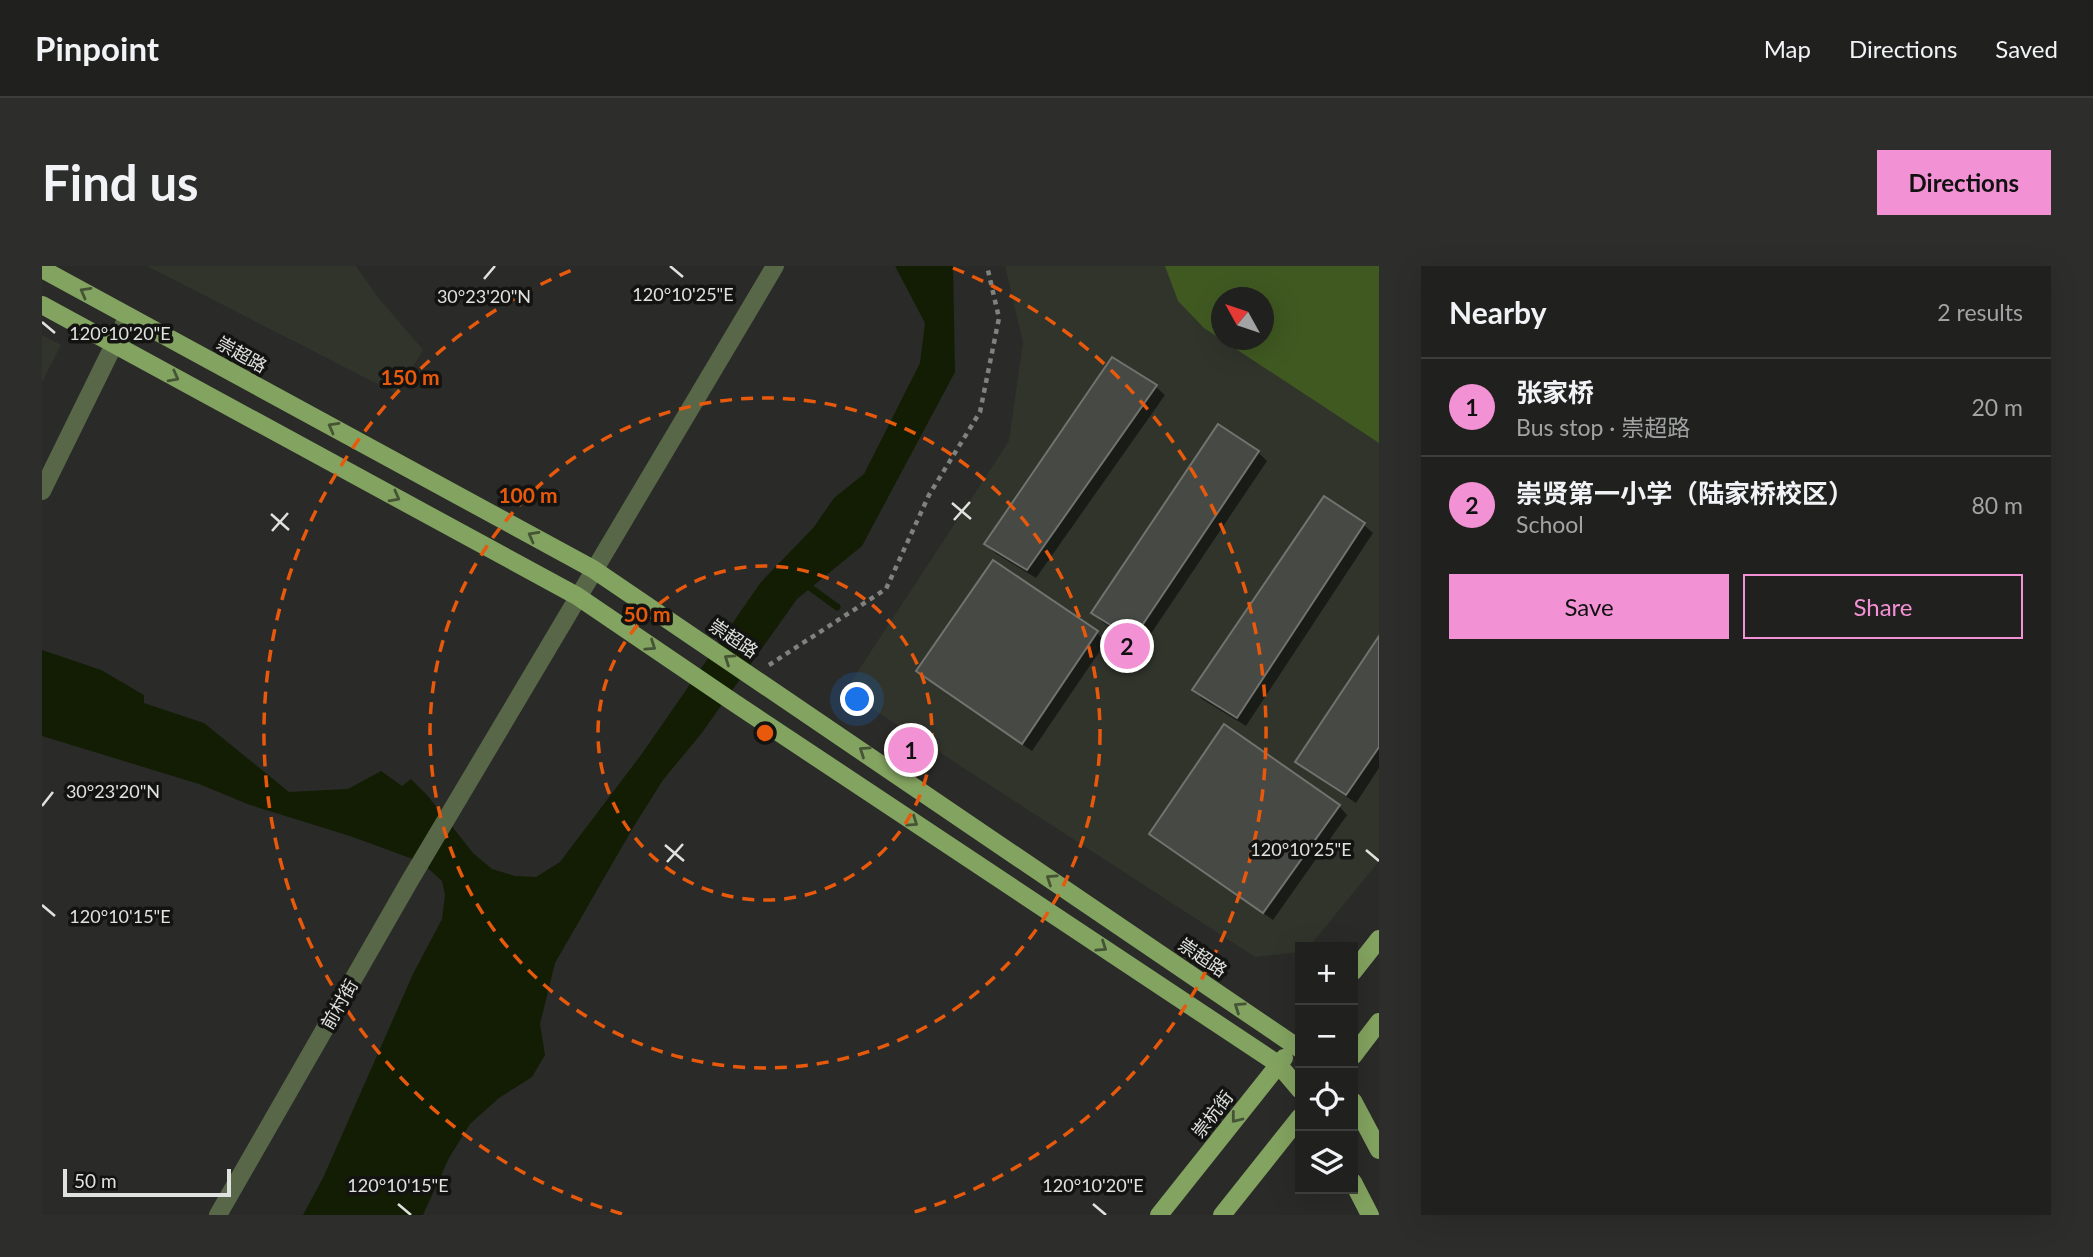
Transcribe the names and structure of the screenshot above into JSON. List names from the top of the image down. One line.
{"streets":{"main road":["崇超路","崇杭街"],"street":["前村街"]},"crossings":[["崇超路","前村街"]],"scale_bar":"50 m","north":"top left","page":{"header":"Pinpoint","nav":["Map","Directions","Saved"],"buttons":["Directions",["Save","Share"]],"title":"Find us","heading":["Nearby","2 results"],"list":[{"mark":"1","name":"张家桥","note":"Bus stop · 崇超路","value":"20 m"},{"mark":"2","name":"崇贤第一小学（陆家桥校区）","note":"School","value":"80 m"}],"pins":["2","1"],"map_buttons":["+","−"],"scale":"50 m"},"coordinates":["120°10'25\"E","30°23'20\"N","120°10'20\"E","120°10'15\"E"],"rings":["150 m","100 m","50 m"]}
